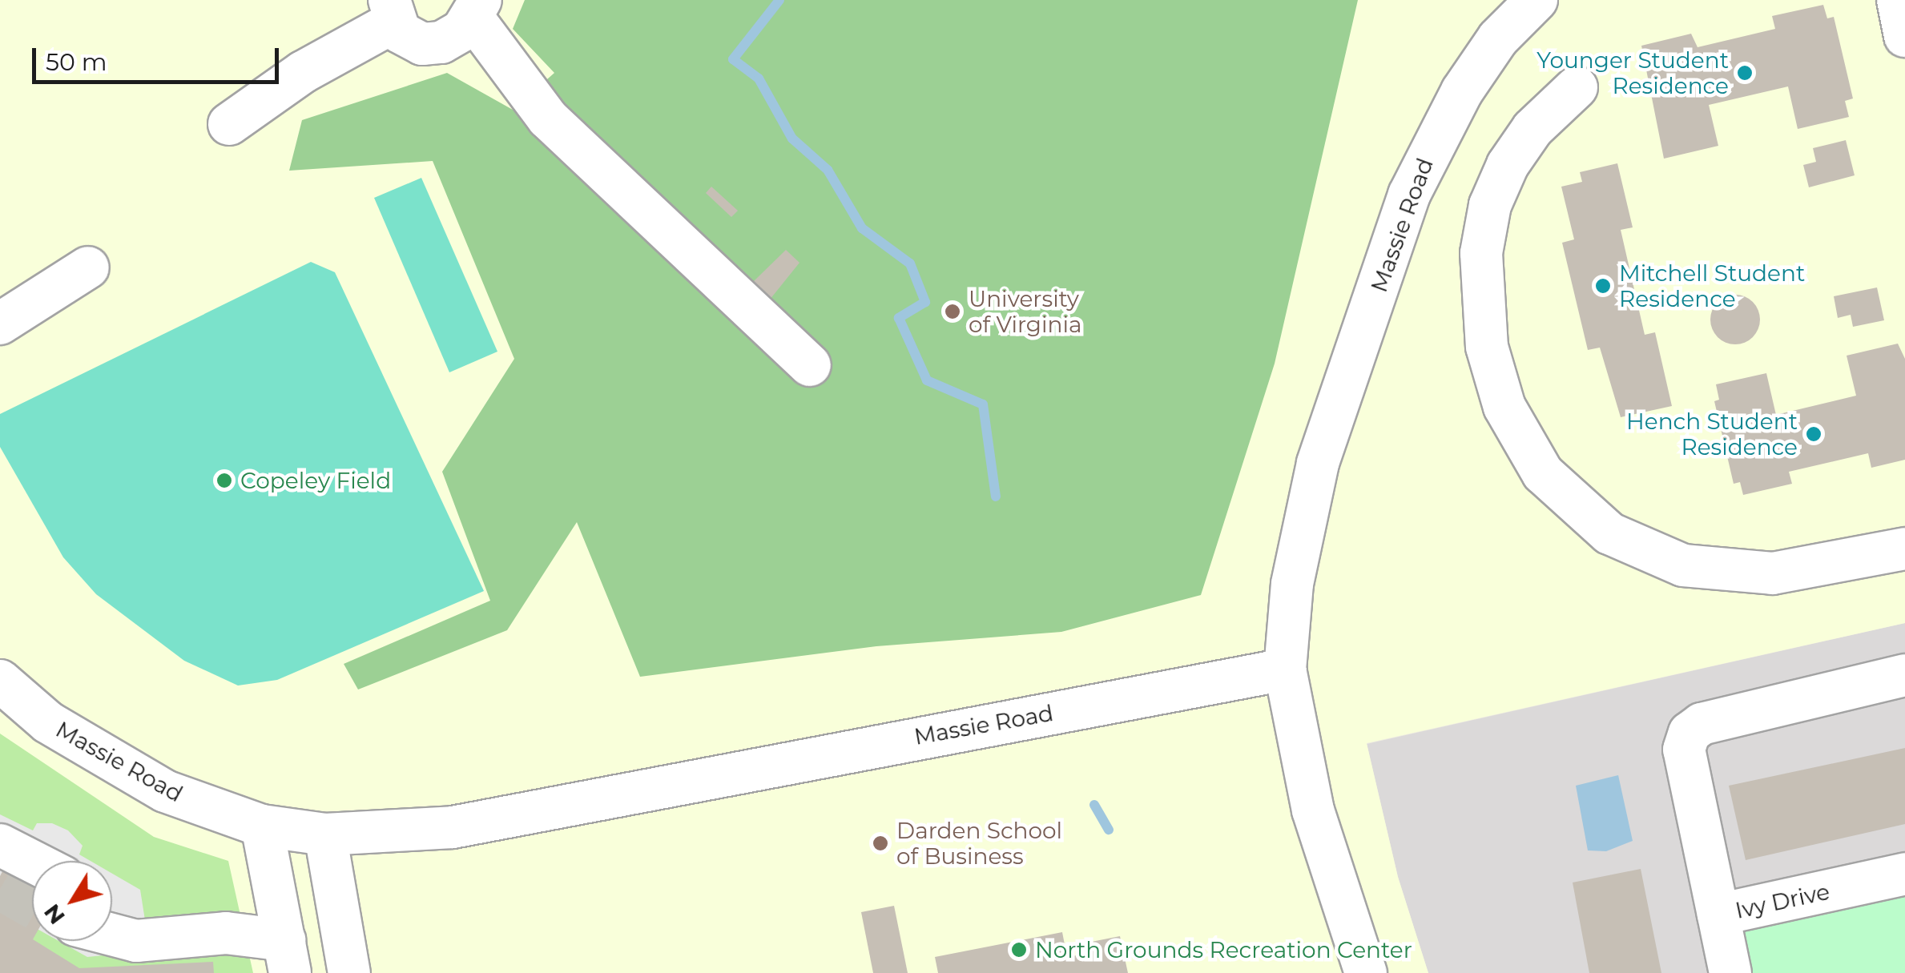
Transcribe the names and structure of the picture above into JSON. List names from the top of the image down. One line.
{"streets":{"street":["Massie Road","Ivy Drive"]},"places":["Younger Student Residence","Mitchell Student Residence","University of Virginia","Hench Student Residence","Copeley Field","Darden School of Business","North Grounds Recreation Center"],"scale_bar":"50 m","north":"bottom left"}
